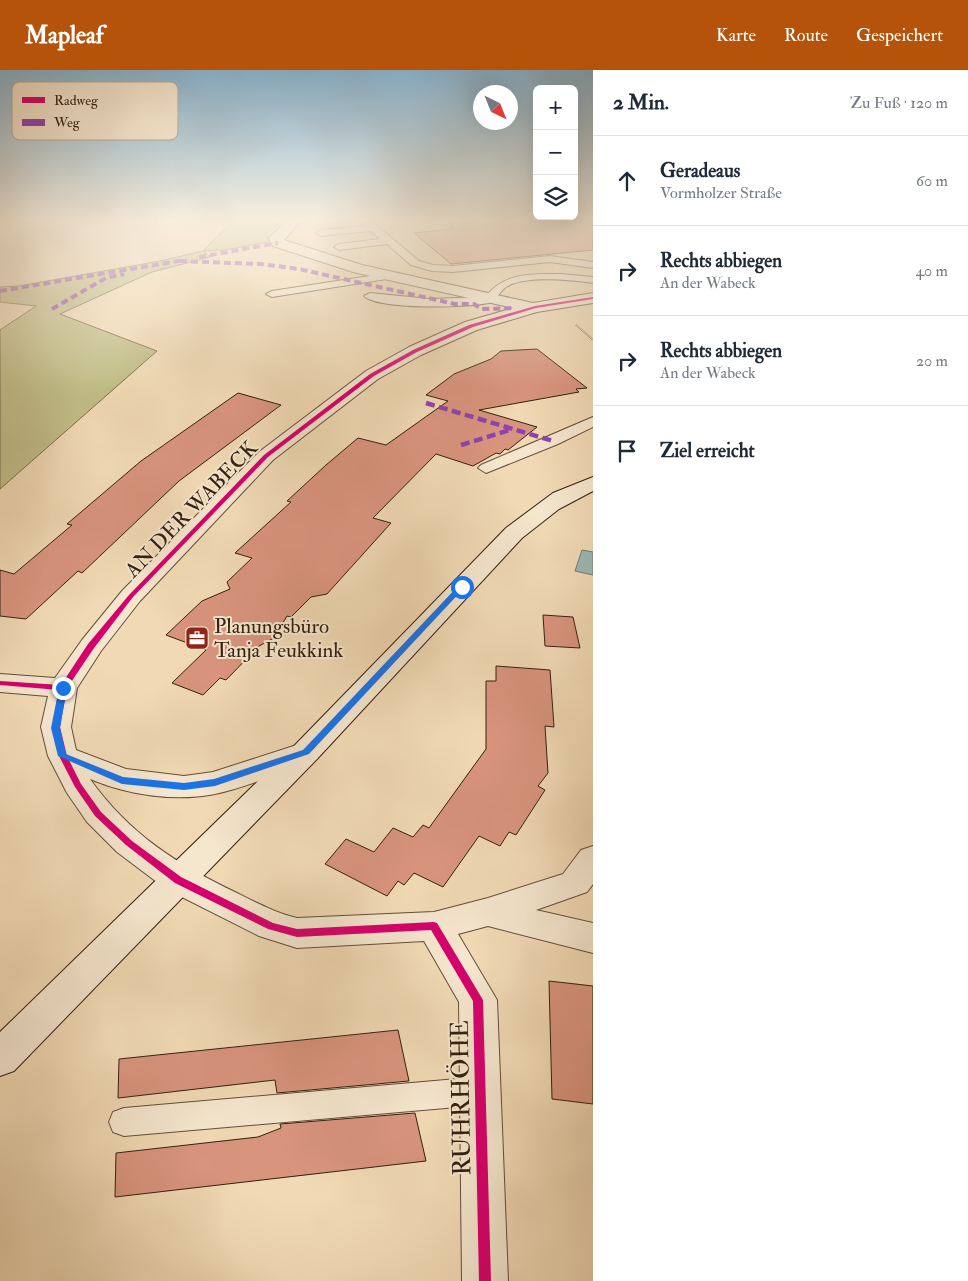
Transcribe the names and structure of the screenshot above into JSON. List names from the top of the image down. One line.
{"streets":{"street":["AN DER WABECK","RUHRHÖHE"]},"crossings":[["AN DER WABECK","RUHRHÖHE"]],"places":{"office":["Planungsbüro Tanja Feukkink"]},"legend":["Radweg","Weg"],"north":"bottom right","page":{"header":"Mapleaf","nav":["Karte","Route","Gespeichert"],"heading":["2 Min.","Zu Fuß · 120 m"],"map_buttons":["+","−"],"list":[["Geradeaus","Vormholzer Straße","60 m"],["Rechts abbiegen","An der Wabeck","40 m"],["Rechts abbiegen","An der Wabeck","20 m"],"Ziel erreicht"]}}
